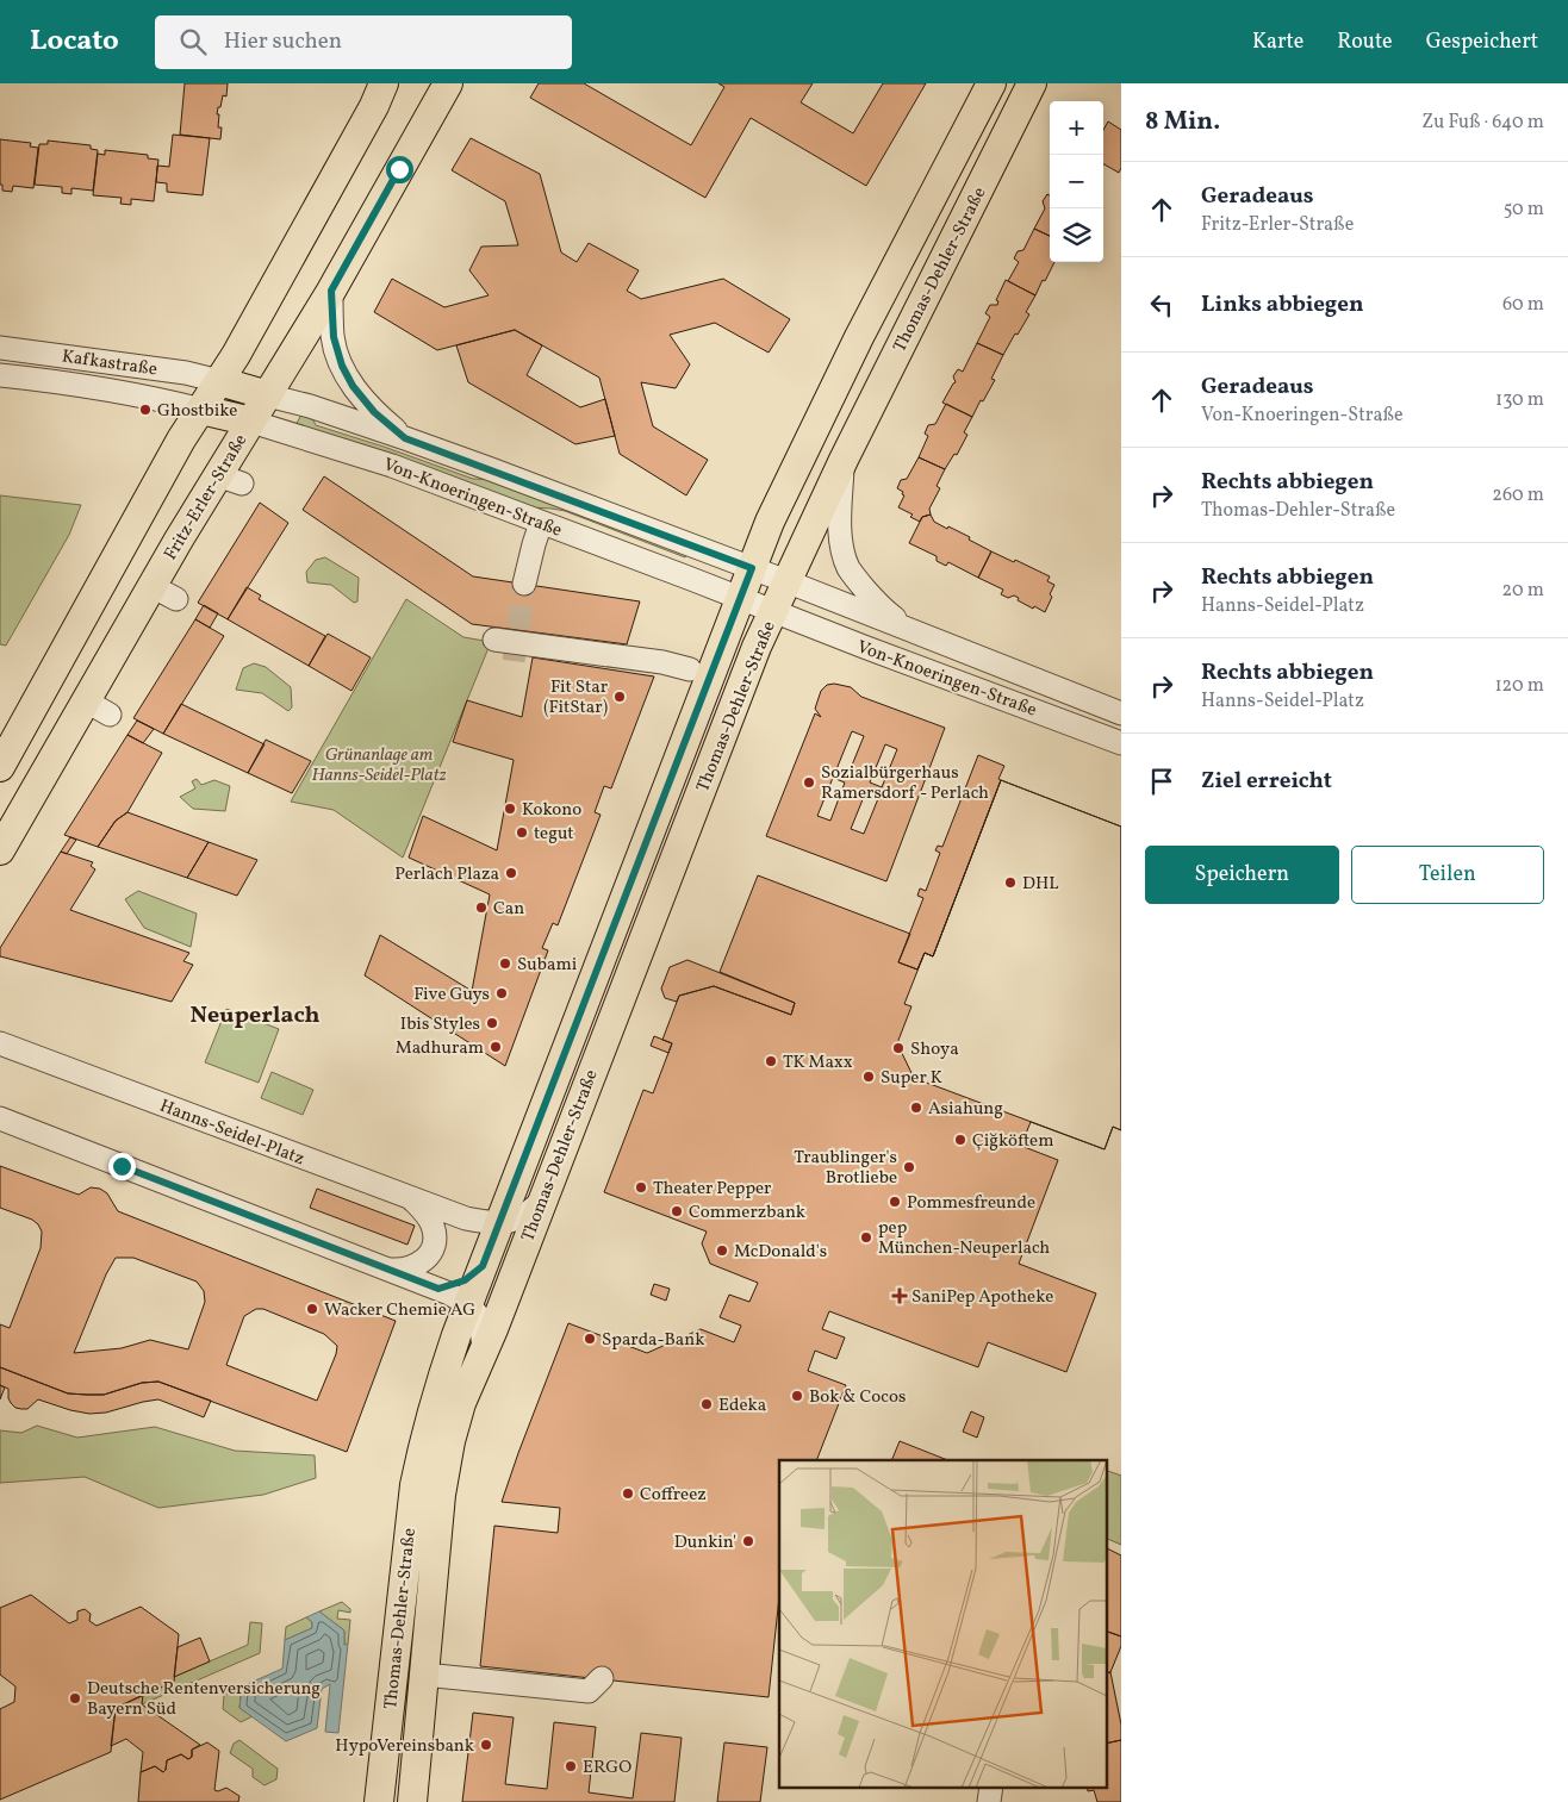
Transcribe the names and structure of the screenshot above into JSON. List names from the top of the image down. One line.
{"streets":{"main road":["Thomas-Dehler-Straße","Fritz-Erler-Straße","Von-Knoeringen-Straße"],"street":["Kafkastraße","Hanns-Seidel-Platz"]},"crossings":[["Thomas-Dehler-Straße","Von-Knoeringen-Straße"],["Thomas-Dehler-Straße","Hanns-Seidel-Platz"],["Kafkastraße","Von-Knoeringen-Straße"],["Fritz-Erler-Straße","Von-Knoeringen-Straße"]],"districts":["Neuperlach"],"parks":["Grünanlage am Hanns-Seidel-Platz"],"places":{"other":["Ghostbike","Fit Star (FitStar)","Sozialbürgerhaus Ramersdorf - Perlach","Kokono","tegut","Perlach Plaza","DHL","Can","Subami","Five Guys","Ibis Styles","Madhuram","Shoya","TK Maxx","Super K","Asiahung","Çiğköftem","Traublinger's Brotliebe","Theater Pepper","Pommesfreunde","Commerzbank","pep München-Neuperlach","McDonald's","Wacker Chemie AG","Sparda-Bank","Bok & Cocos","Edeka","Coffreez","Dunkin'","Deutsche Rentenversicherung Bayern Süd","HypoVereinsbank","ERGO"],"health":["SaniPep Apotheke"]},"page":{"header":"Locato","search":"Hier suchen","nav":["Karte","Route","Gespeichert"],"heading":["8 Min.","Zu Fuß · 640 m"],"map_buttons":["+","−"],"list":[["Geradeaus","Fritz-Erler-Straße","50 m"],["Links abbiegen","60 m"],["Geradeaus","Von-Knoeringen-Straße","130 m"],["Rechts abbiegen","Thomas-Dehler-Straße","260 m"],["Rechts abbiegen","Hanns-Seidel-Platz","20 m"],["Rechts abbiegen","Hanns-Seidel-Platz","120 m"],"Ziel erreicht"],"buttons":["Speichern","Teilen"]}}
